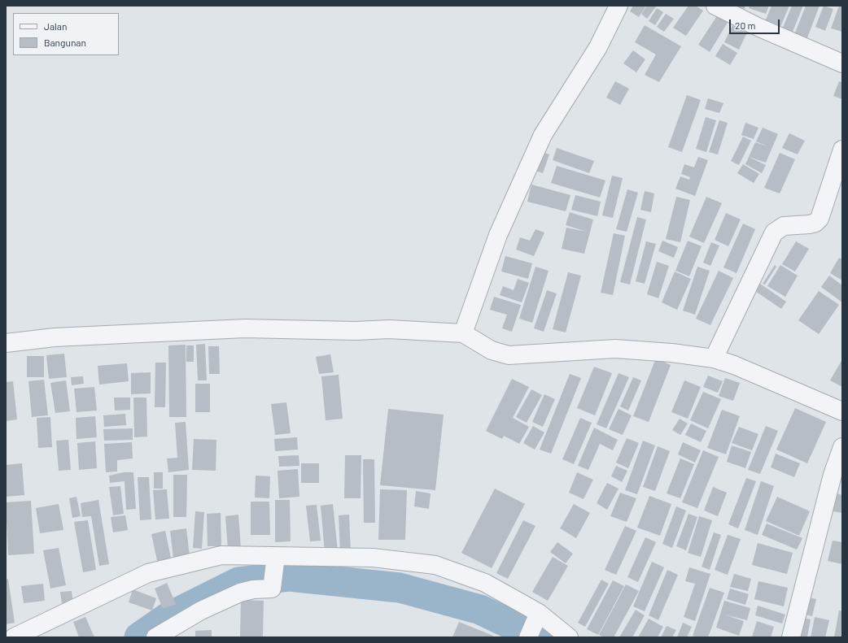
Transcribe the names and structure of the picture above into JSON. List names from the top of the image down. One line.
{"legend":["Jalan","Bangunan"],"scale_bar":"20 m"}
